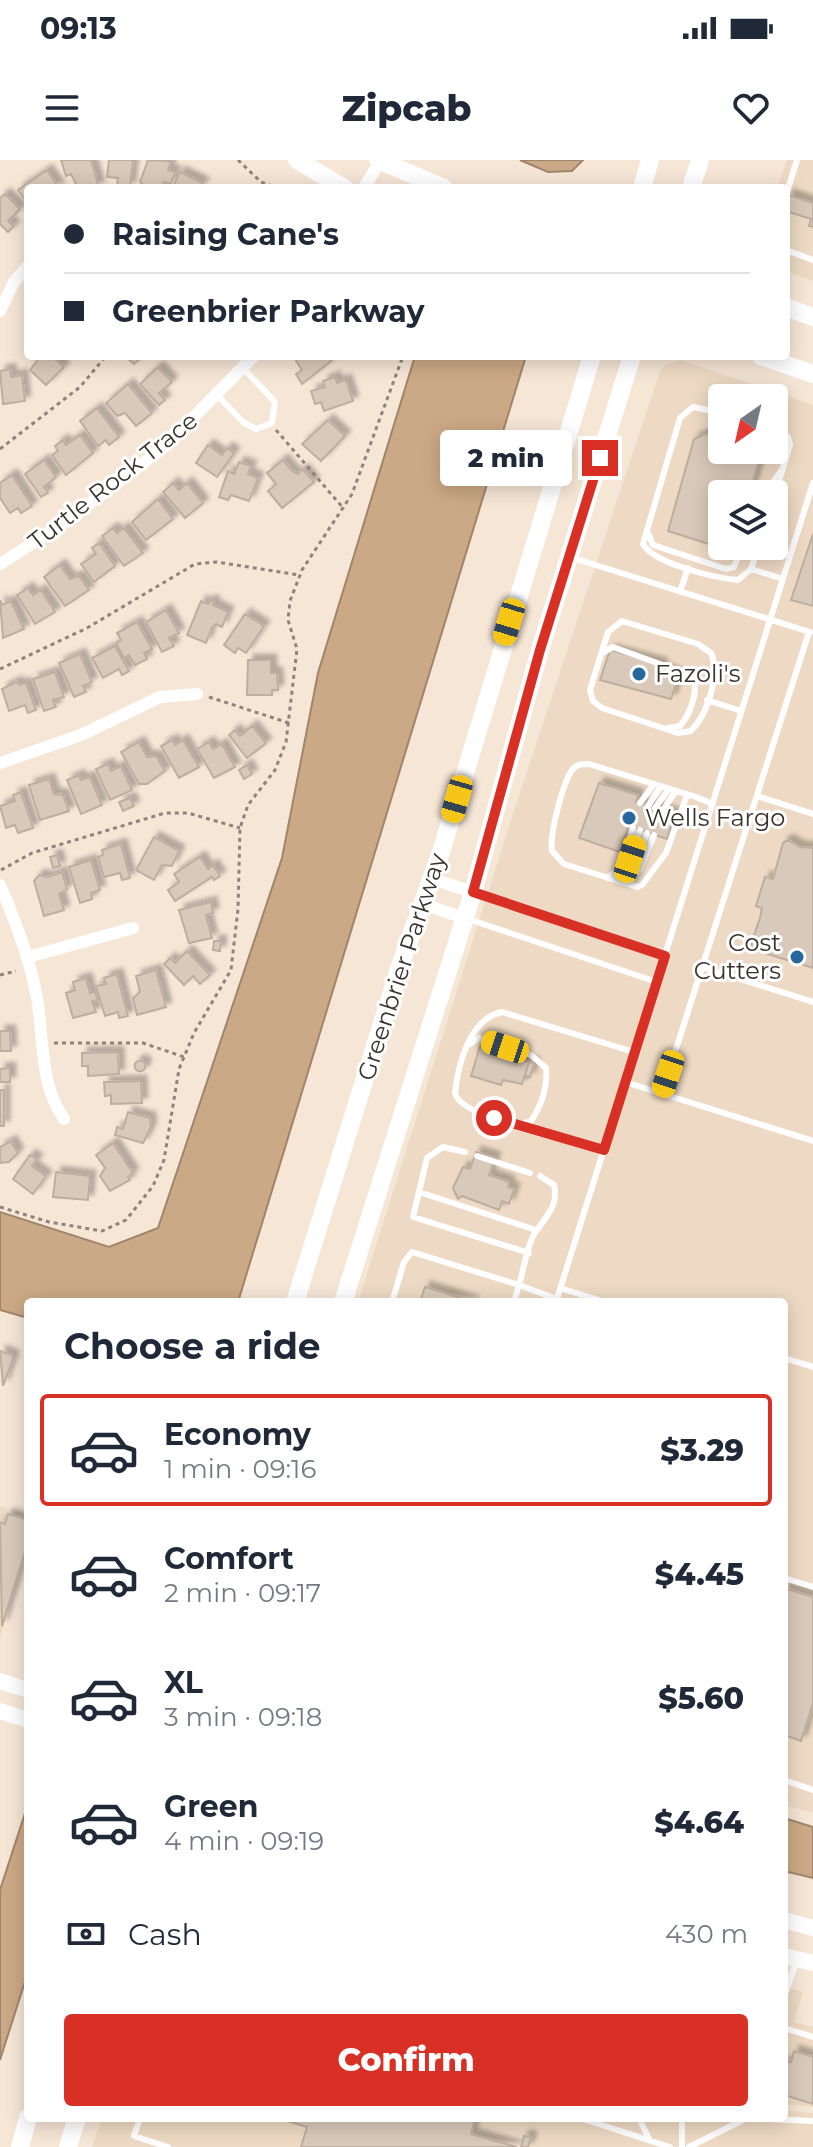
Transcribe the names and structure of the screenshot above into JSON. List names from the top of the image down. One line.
{"streets":{"main road":["Greenbrier Parkway"],"street":["Turtle Rock Trace"]},"places":["Fazoli's","Wells Fargo","Cost Cutters"],"north":"bottom left","page":{"status":"09:13","header":"Zipcab","banner":["Raising Cane's","Greenbrier Parkway"],"bubble":"2 min","heading":"Choose a ride","list":[{"name":"Economy","note":"1 min · 09:16","value":"$3.29"},{"name":"Comfort","note":"2 min · 09:17","value":"$4.45"},{"name":"XL","note":"3 min · 09:18","value":"$5.60"},{"name":"Green","note":"4 min · 09:19","value":"$4.64"}],"pay":["Cash","430 m"],"buttons":"Confirm"}}
